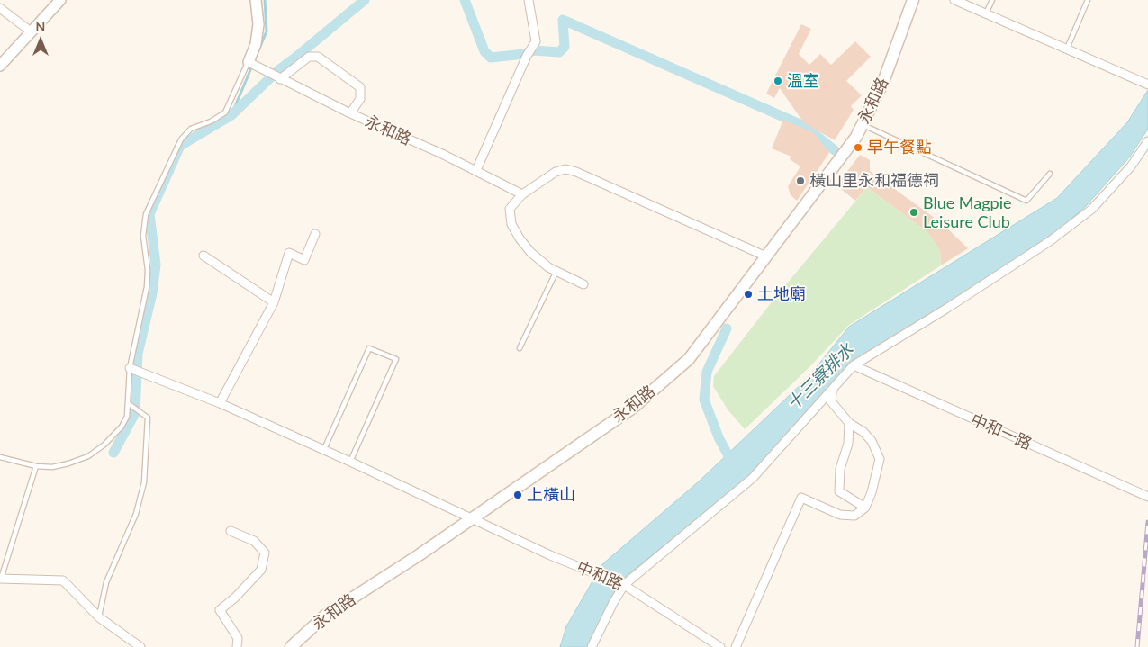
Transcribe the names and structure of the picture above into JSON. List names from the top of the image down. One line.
{"streets":{"main road":["永和路"],"street":["中和一路","中和路"]},"crossings":[["永和路","中和路"]],"water":["十三寮排水"],"places":["溫室","早午餐點","橫山里永和福德祠","Blue Magpie Leisure Club","土地廟","上橫山"],"north":"top"}
